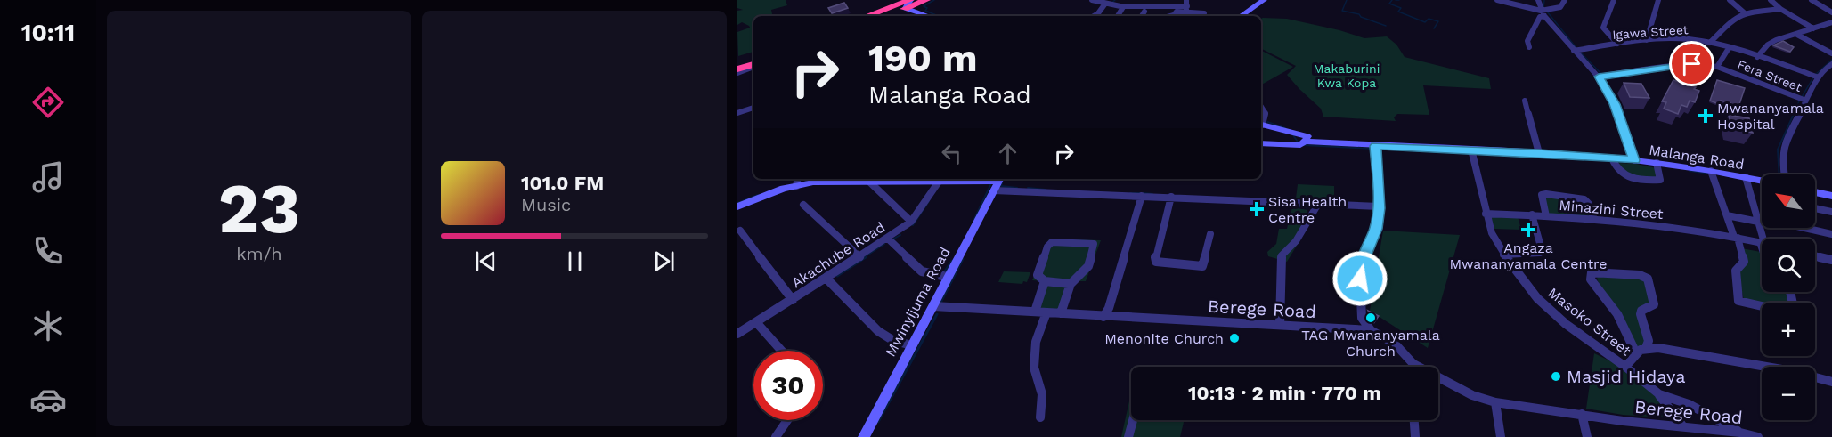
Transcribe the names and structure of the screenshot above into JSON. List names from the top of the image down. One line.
{"streets":{"street":["Igawa Street","Fera Street","Malanga Road","Minazini Street","Akachube Road","Mwinyijuma Road","Berege Road","Masoko Street"]},"crossings":[["Malanga Road","Masoko Street"],["Minazini Street","Masoko Street"],["Mwinyijuma Road","Berege Road"],["Berege Road","Masoko Street"]],"parks":["Makaburini Kwa Kopa"],"places":{"health":["Mwananyamala Hospital","Sisa Health Centre","Angaza Mwananyamala Centre"],"other":["TAG Mwananyamala Church","Menonite Church","Masjid Hidaya"]},"north":"top left","page":{"tabs":"10:11","tile":["23","km/h"],"turn":["190 m","Malanga Road"],"song":["101.0 FM","Music"],"map_buttons":["+","−"],"limit":"30","trip":"10:13 · 2 min · 770 m"}}
